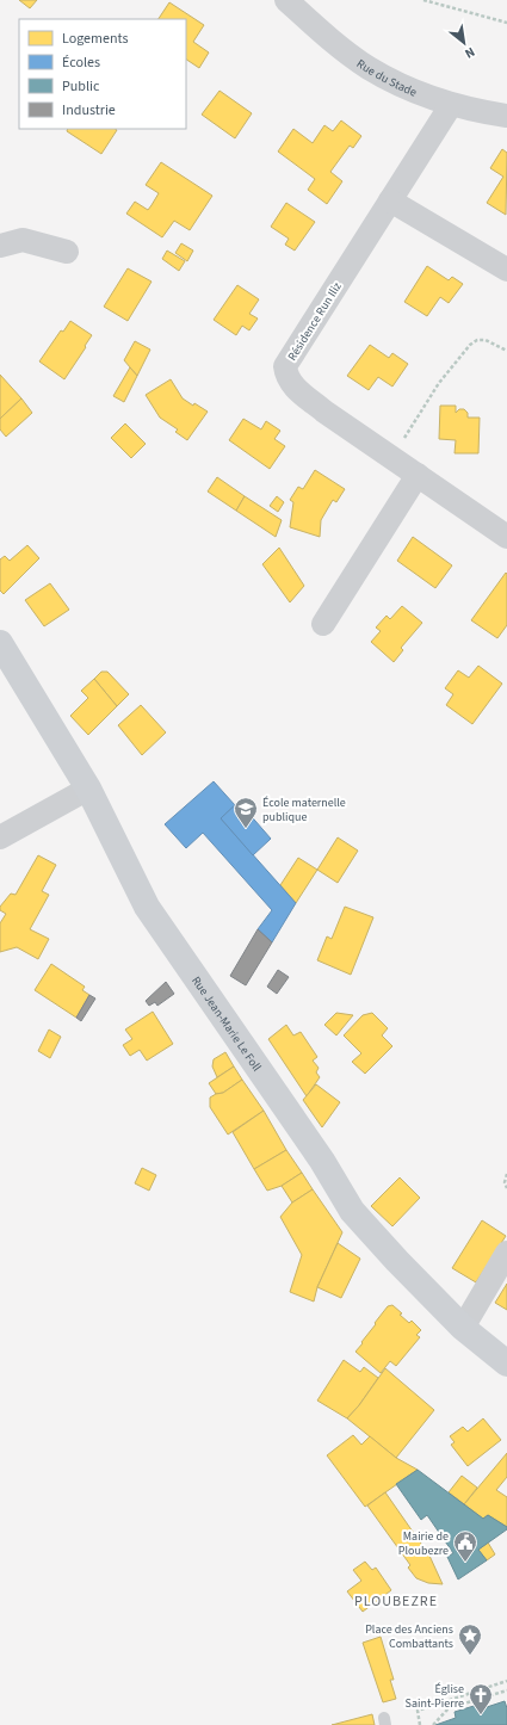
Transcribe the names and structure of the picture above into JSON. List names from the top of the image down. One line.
{"streets":{"main road":["Rue Jean-Marie Le Foll"],"street":["Rue du Stade","Résidence Run Iliz"]},"crossings":[["Rue du Stade","Résidence Run Iliz"]],"districts":["PLOUBEZRE"],"places":{"school or university":["École maternelle publique"],"public building":["Mairie de Ploubezre"],"place":["Place des Anciens Combattants"],"church":["Église Saint-Pierre"]},"legend":["Logements","Écoles","Public","Industrie"],"north":"bottom right"}
